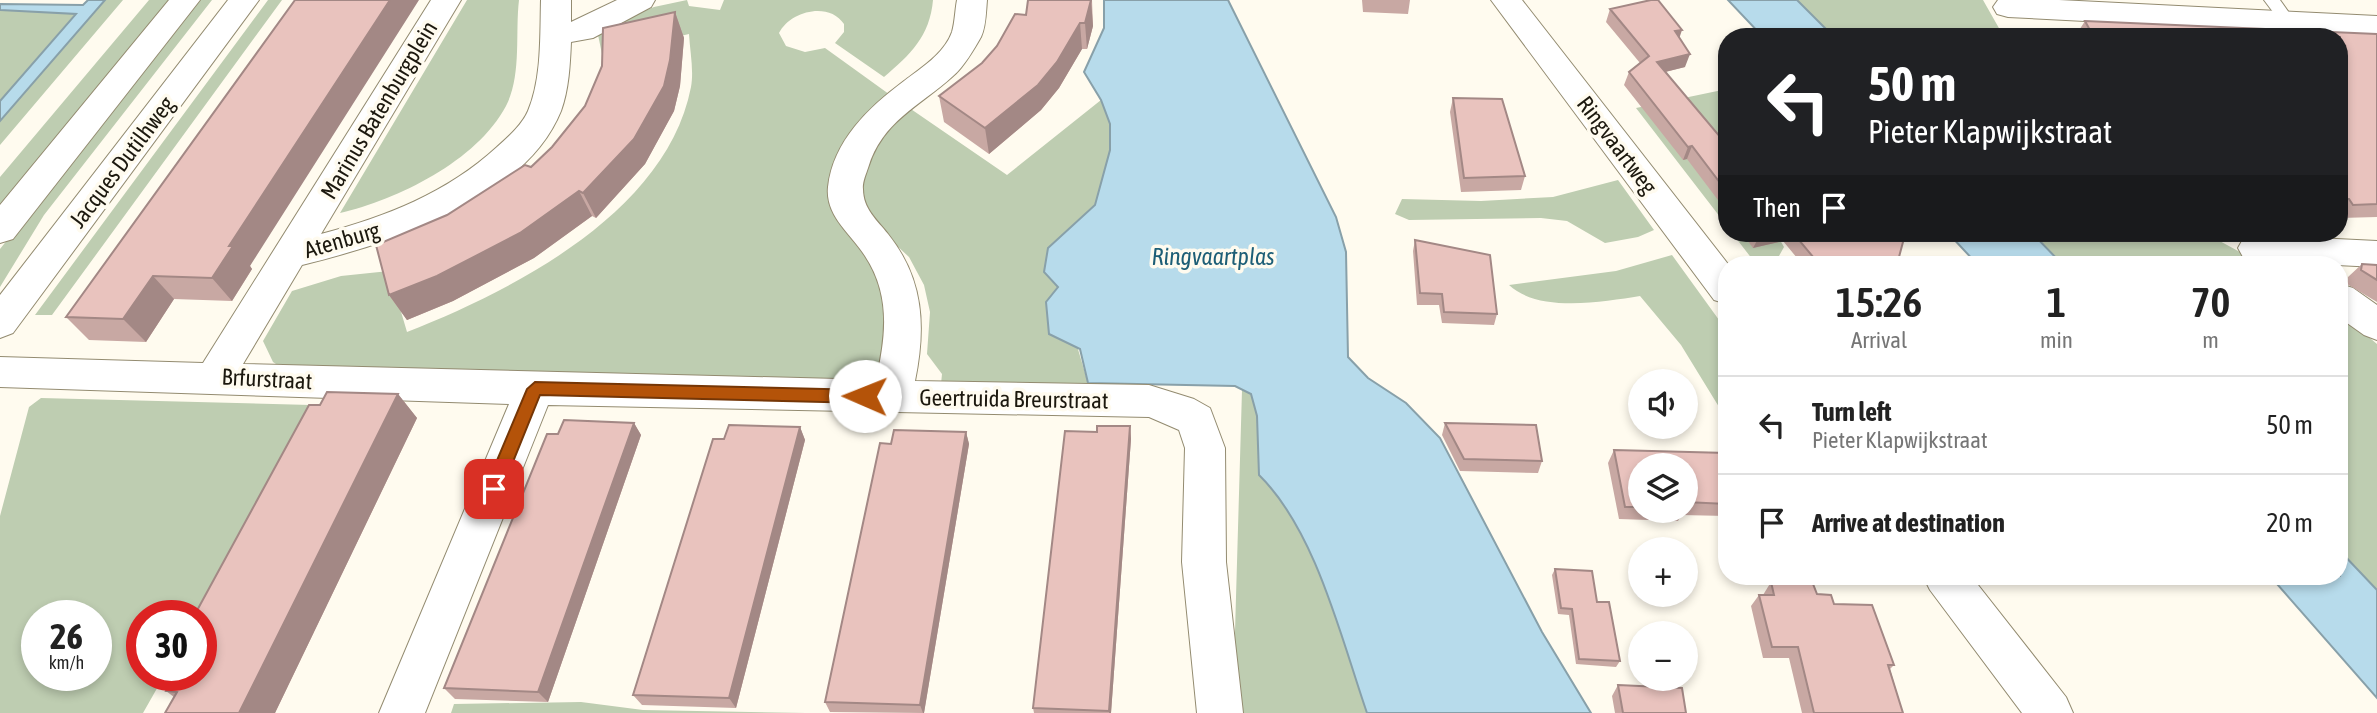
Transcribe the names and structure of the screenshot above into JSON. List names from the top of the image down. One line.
{"streets":{"street":["Marinus Batenburgplein","Ringvaartweg","Jacques Dutilhweg","Atenburg","Brfurstraat","Geertruida Breurstraat"]},"crossings":[["Marinus Batenburgplein","Atenburg"],["Atenburg","Brfurstraat"],["Brfurstraat","Geertruida Breurstraat"]],"water":["Ringvaartplas"],"page":{"turn":["50 m","Pieter Klapwijkstraat"],"then":"Then","eta":["15:26","Arrival","1","min","70","m"],"map_buttons":["+","−"],"list":[{"name":"Turn left","note":"Pieter Klapwijkstraat","value":"50 m"},{"name":"Arrive at destination","value":"20 m"}],"speed":"26 km/h","limit":"30"}}
